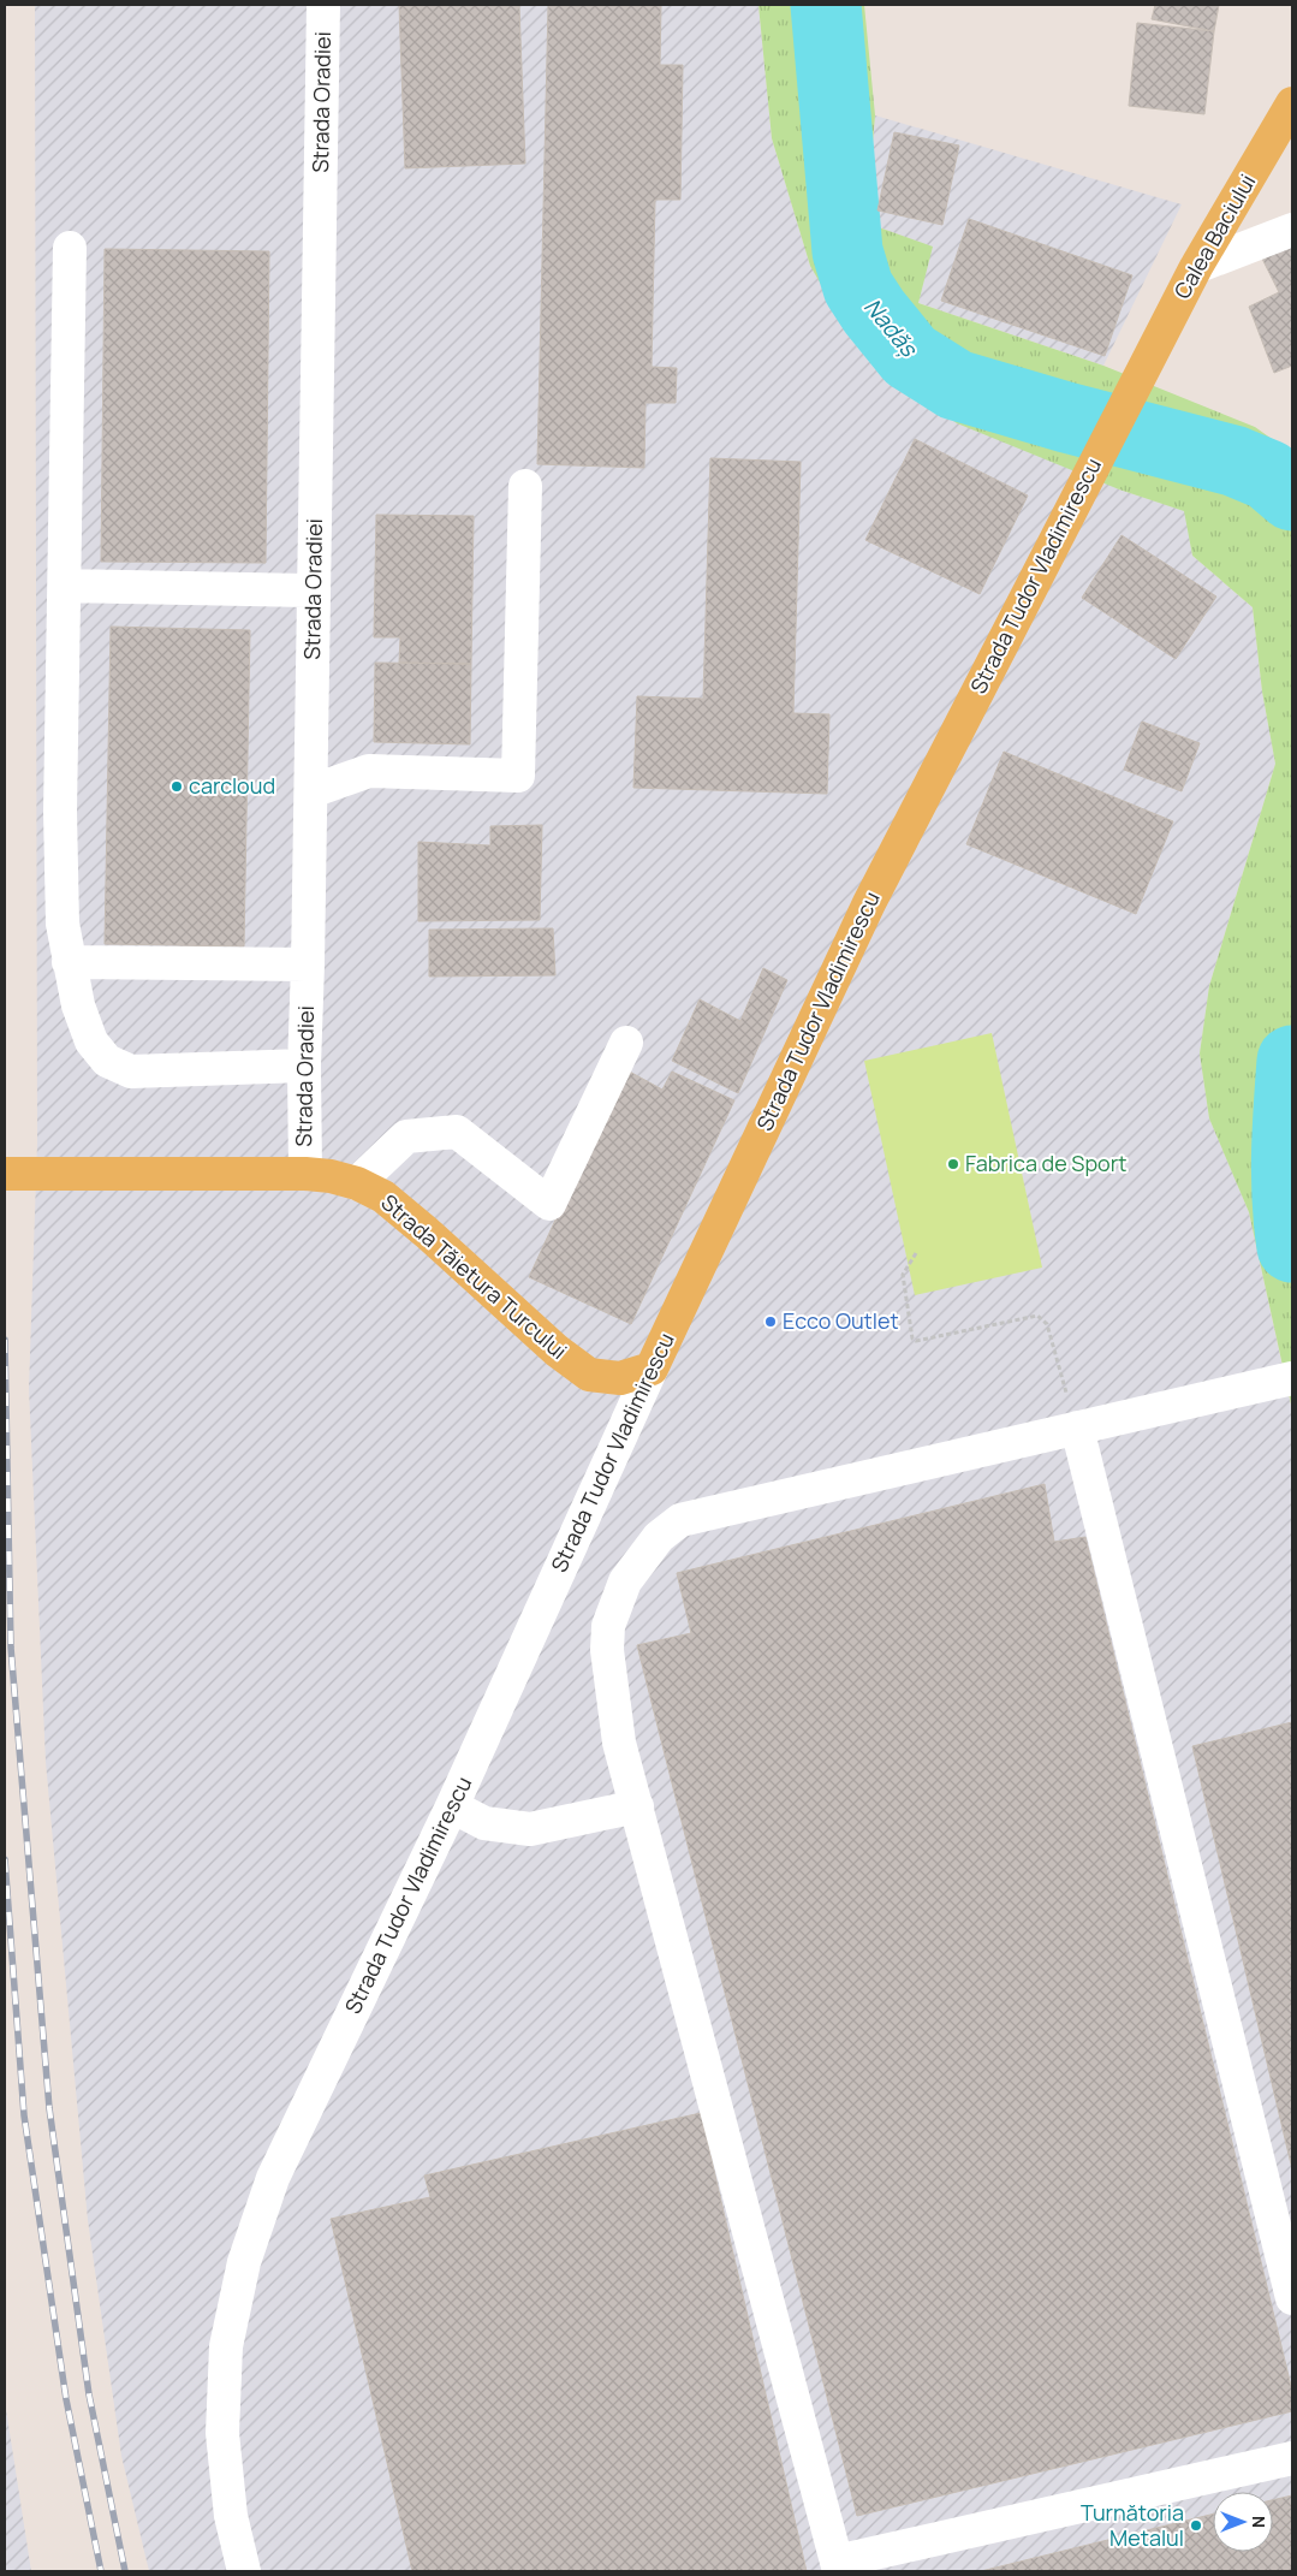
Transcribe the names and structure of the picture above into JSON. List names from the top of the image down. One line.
{"streets":{"main road":["Calea Baciului","Strada Tudor Vladimirescu","Strada Tăietura Turcului"],"street":["Strada Oradiei"]},"crossings":[["Strada Oradiei","Strada Tăietura Turcului"],["Calea Baciului","Strada Tudor Vladimirescu"],["Strada Tudor Vladimirescu","Strada Tăietura Turcului"]],"water":["Nadăș"],"places":["carcloud","Fabrica de Sport","Ecco Outlet","Turnătoria Metalul"],"north":"right"}
